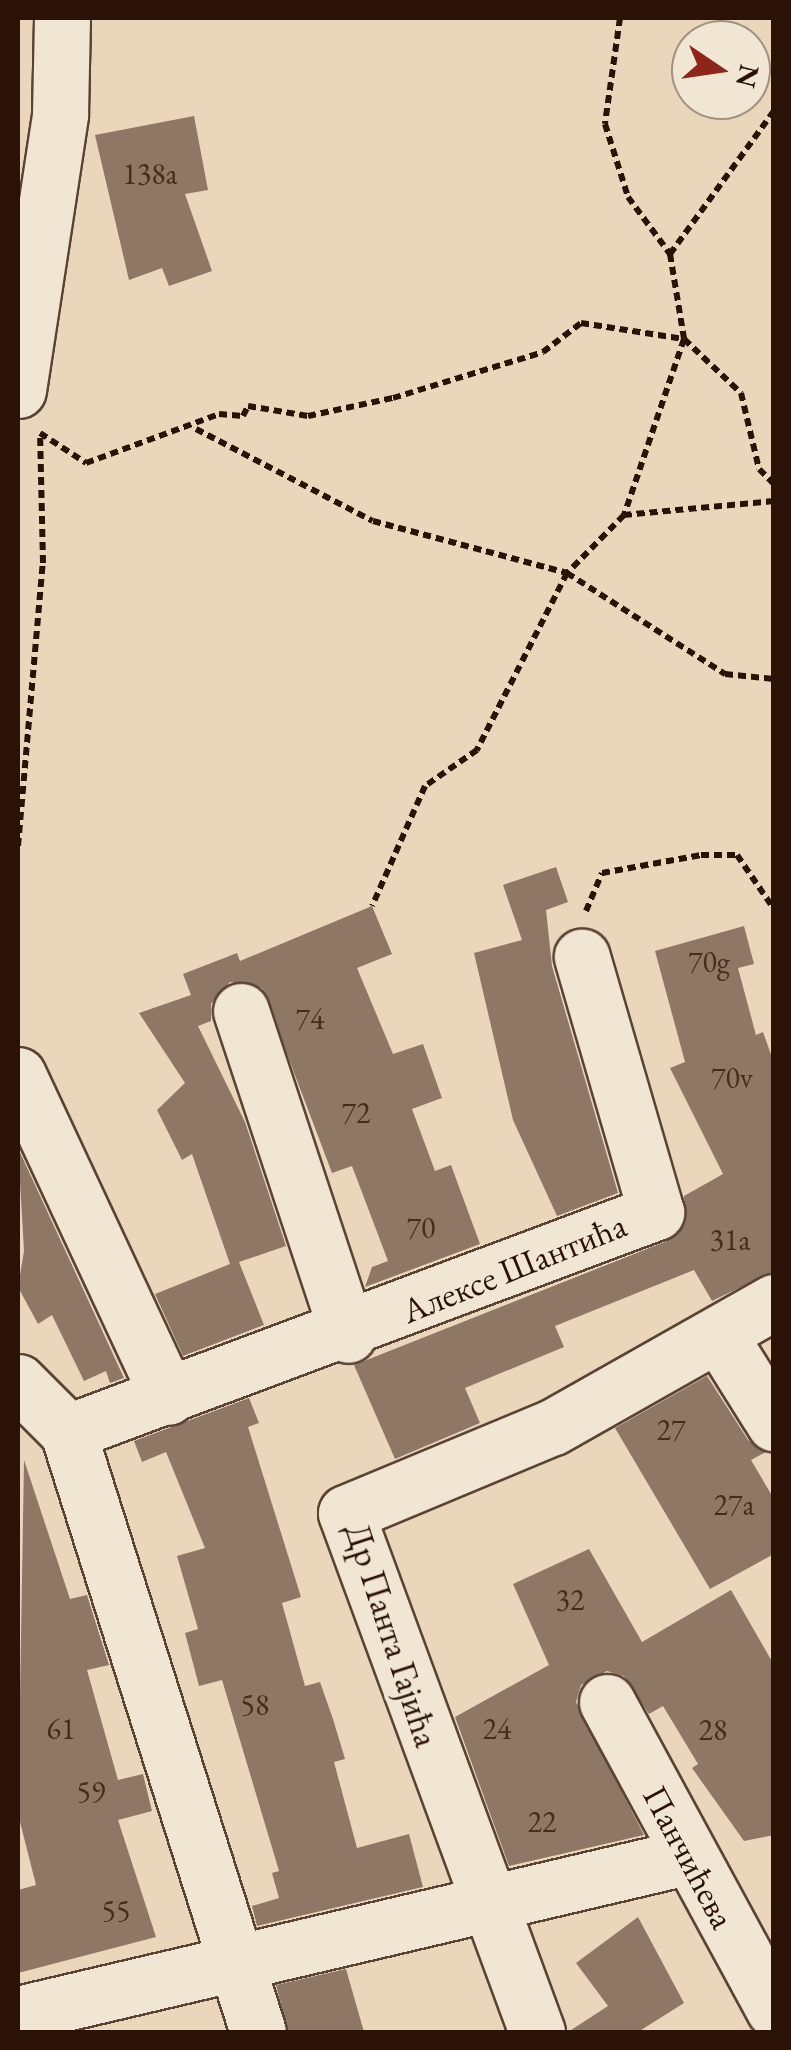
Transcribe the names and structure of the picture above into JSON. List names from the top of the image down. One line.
{"streets":{"street":["Алексе Шантића","Др Панта Гајића","Панчићева"]},"house_numbers":["138a","70g","74","70v","72","70","31a","27","27a","32","58","61","24","28","59","22","55"],"north":"right"}
